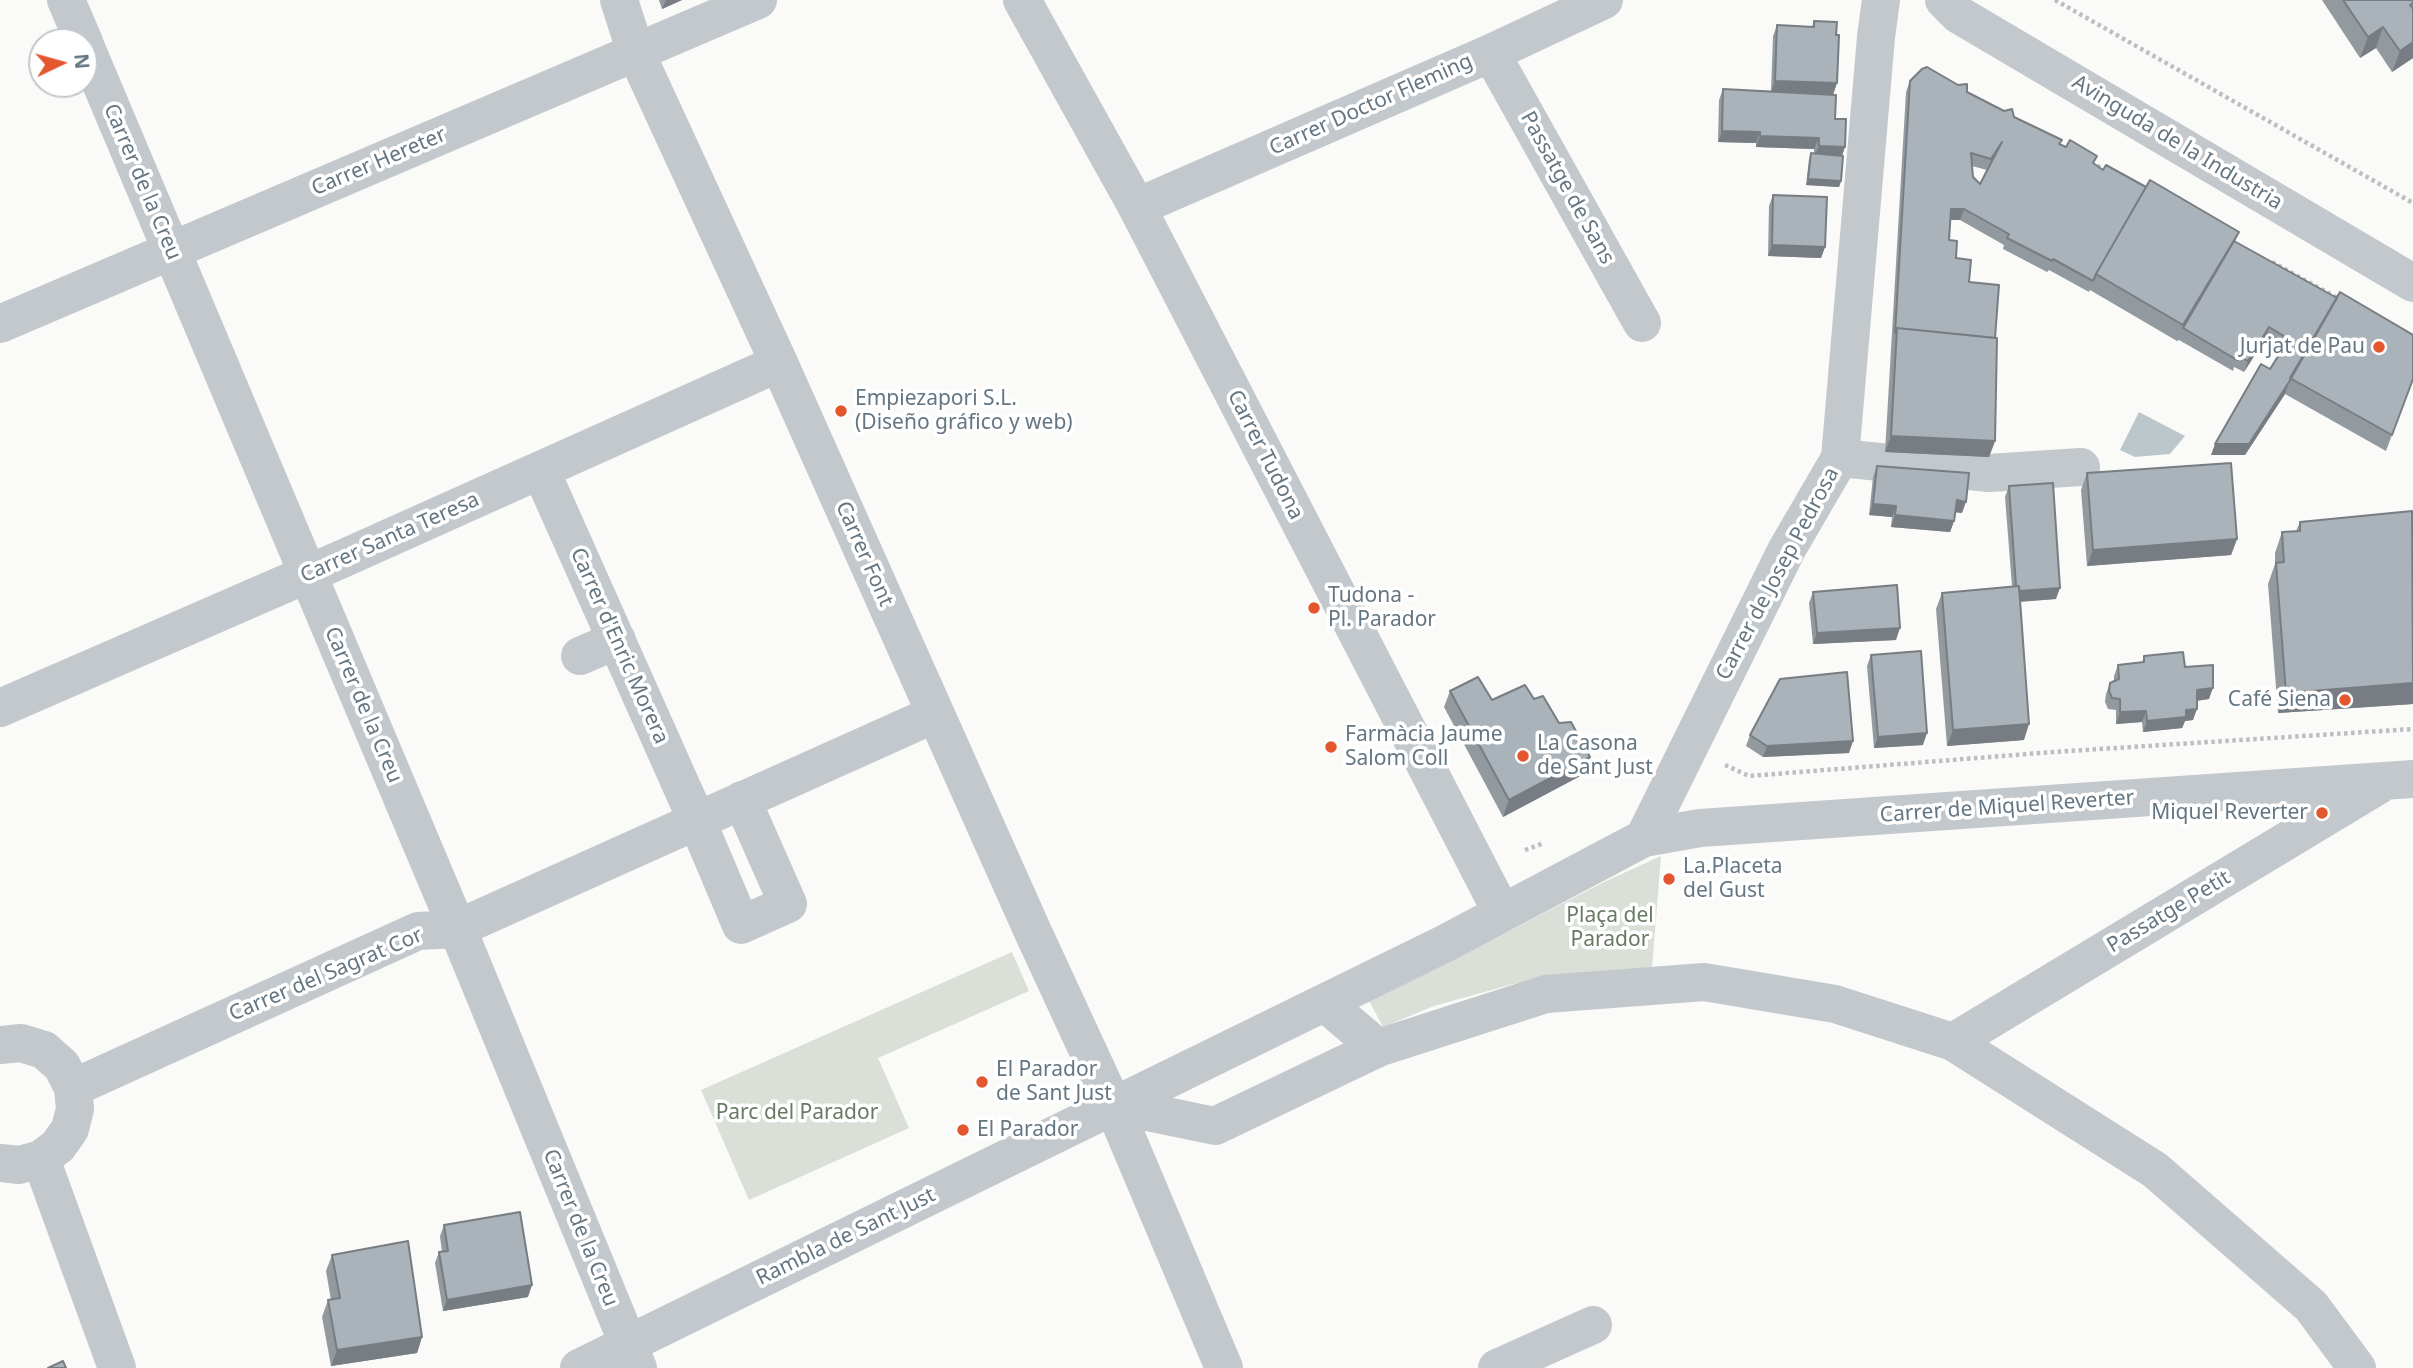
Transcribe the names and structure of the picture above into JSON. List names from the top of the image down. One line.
{"streets":{"street":["Carrer Doctor Fleming","Avinguda de la Industria","Carrer Hereter","Carrer de la Creu","Passatge de Sans","Carrer Tudona","Carrer Santa Teresa","Carrer Font","Carrer de Josep Pedrosa","Carrer d'Enric Morera","Carrer de Miquel Reverter","Passatge Petit","Carrer del Sagrat Cor","Rambla de Sant Just"]},"crossings":[["Carrer Doctor Fleming","Passatge de Sans"],["Carrer Doctor Fleming","Carrer Tudona"],["Carrer Hereter","Carrer de la Creu"],["Carrer Hereter","Carrer Font"],["Carrer de la Creu","Carrer Santa Teresa"],["Carrer de la Creu","Carrer del Sagrat Cor"],["Carrer de la Creu","Rambla de Sant Just"],["Carrer Santa Teresa","Carrer Font"],["Carrer Santa Teresa","Carrer d'Enric Morera"],["Carrer Font","Carrer del Sagrat Cor"],["Carrer Font","Rambla de Sant Just"],["Carrer de Josep Pedrosa","Carrer de Miquel Reverter"],["Carrer d'Enric Morera","Carrer del Sagrat Cor"],["Carrer de Miquel Reverter","Passatge Petit"]],"parks":["Plaça del Parador","Parc del Parador"],"places":["Jurjat de Pau","Empiezapori S.L. (Diseño gráfico y web)","Tudona - Pl. Parador","Café Siena","Farmàcia Jaume Salom Coll","La Casona de Sant Just","Miquel Reverter","La.Placeta del Gust","El Parador de Sant Just","El Parador"],"north":"right"}
